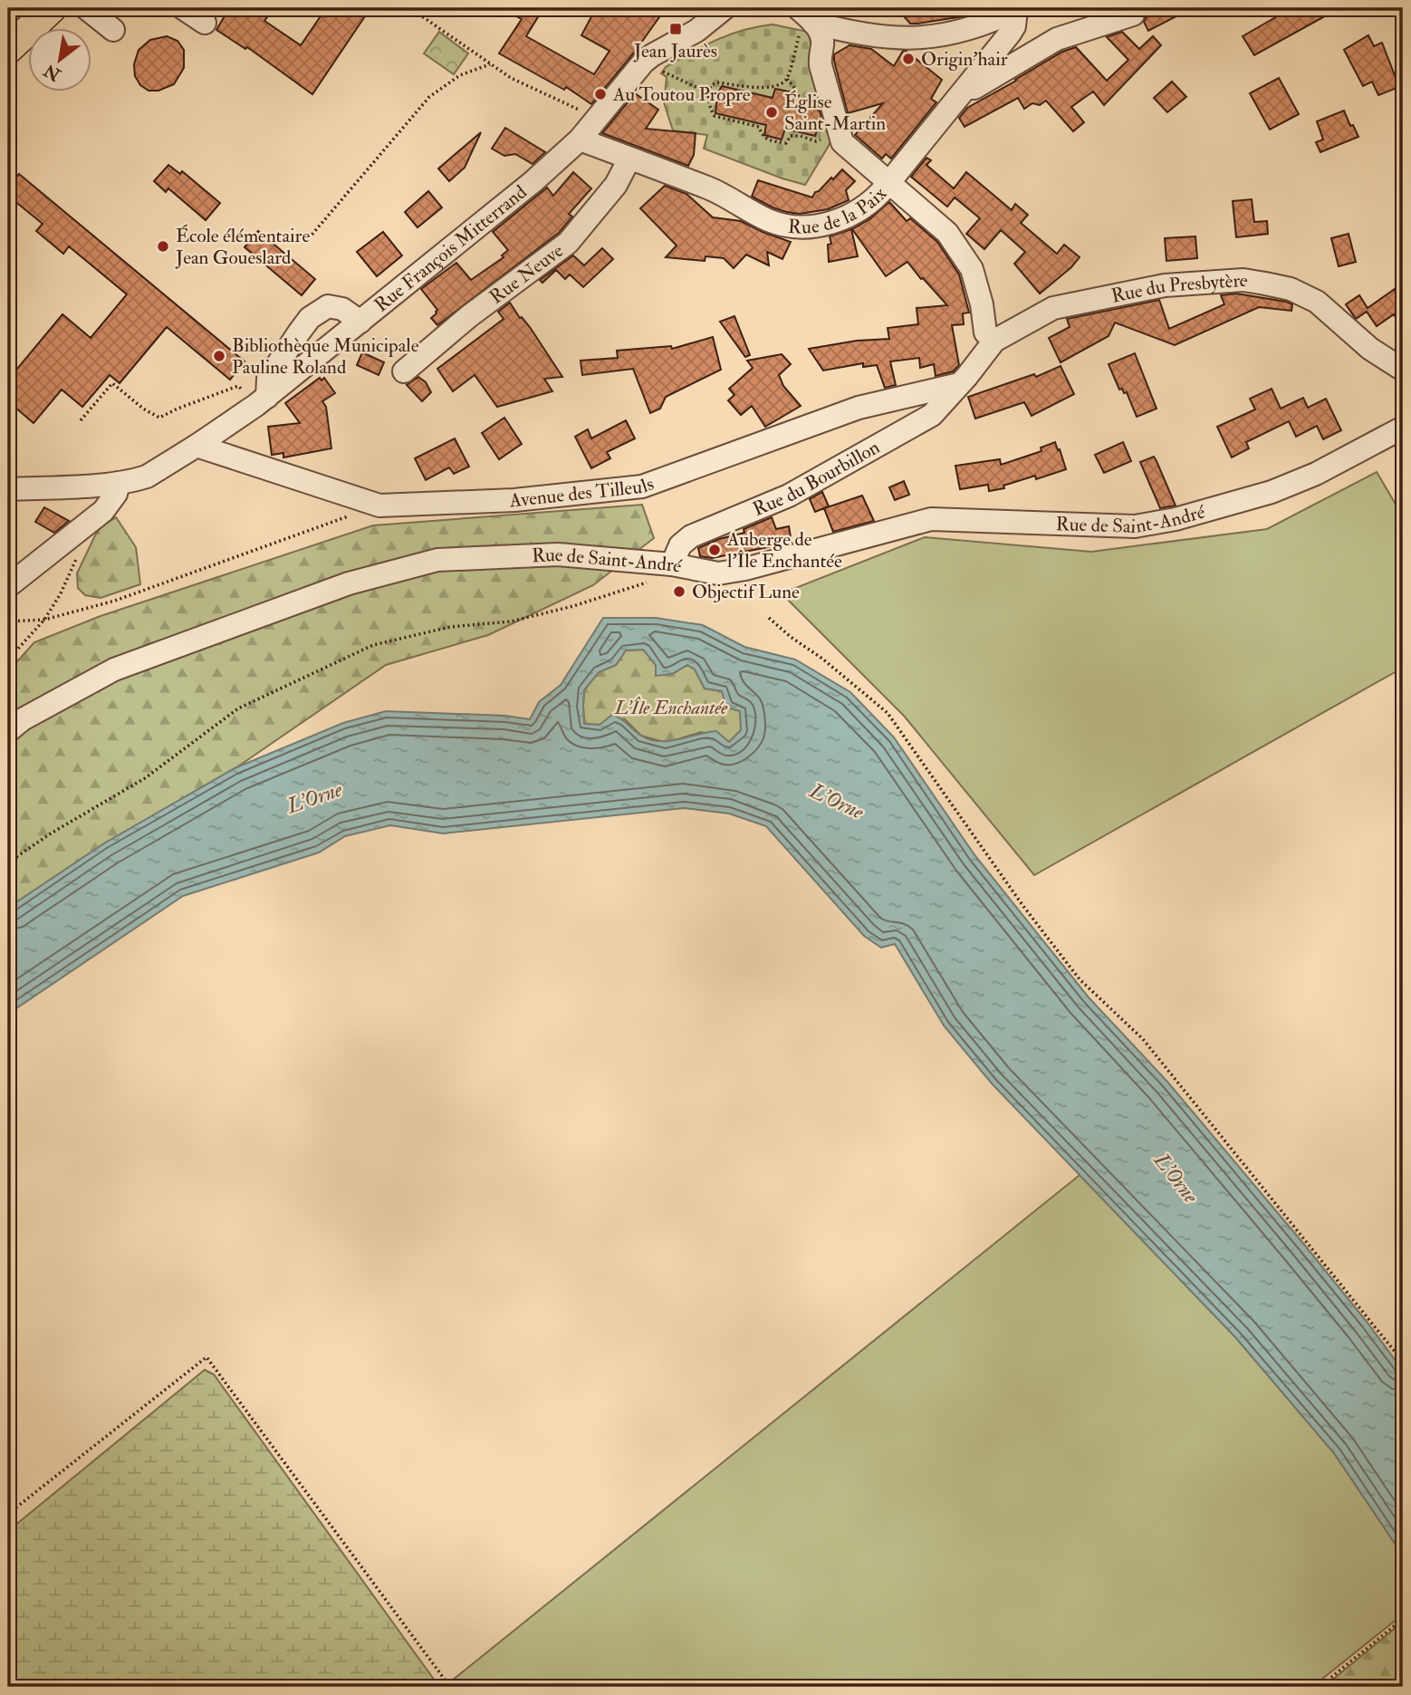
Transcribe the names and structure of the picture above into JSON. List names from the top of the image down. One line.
{"streets":{"street":["Rue de la Paix","Rue François Mitterrand","Rue Neuve","Rue du Presbytère","Rue du Bourbillon","Avenue des Tilleuls","Rue de Saint-André"]},"crossings":[["Rue de la Paix","Rue François Mitterrand"],["Rue de la Paix","Rue Neuve"],["Rue François Mitterrand","Avenue des Tilleuls"],["Rue du Presbytère","Rue du Bourbillon"],["Rue du Presbytère","Avenue des Tilleuls"],["Rue du Bourbillon","Avenue des Tilleuls"],["Rue du Bourbillon","Rue de Saint-André"]],"water":["L'Orne"],"parks":["L'Île Enchantée"],"places":{"transit":["Jean Jaurès"],"other":["Origin'hair","Au Toutou Propre","Église Saint-Martin","École élémentaire Jean Goueslard","Bibliothèque Municipale Pauline Roland","Auberge de l'Île Enchantée","Objectif Lune"]},"north":"bottom left"}
